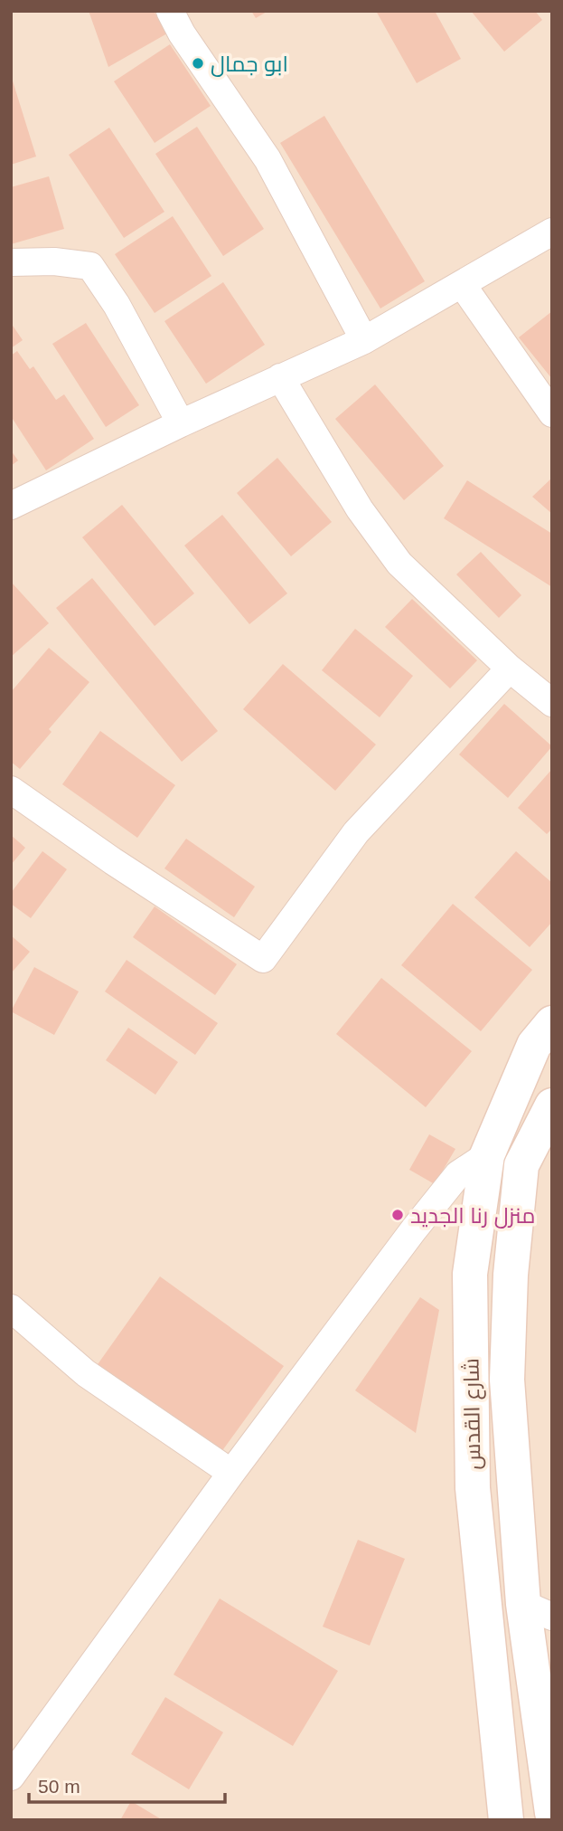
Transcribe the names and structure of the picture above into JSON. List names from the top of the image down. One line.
{"streets":{"main road":["شارع القدس"]},"places":["ابو جمال","منزل رنا الجديد"],"scale_bar":"50 m"}
